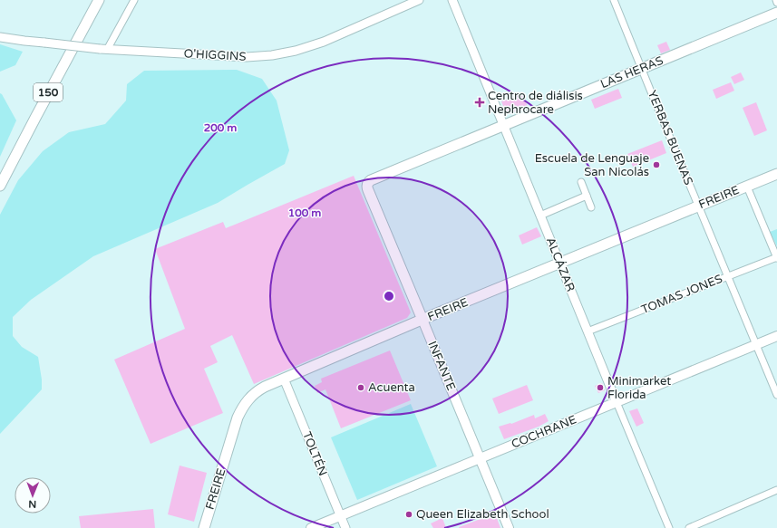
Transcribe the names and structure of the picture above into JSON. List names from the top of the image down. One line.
{"streets":{"main road":["LAS HERAS","150","FREIRE","INFANTE","COCHRANE"],"street":["O'HIGGINS","YERBAS BUENAS","ALCÁZAR","TOMAS JONES","TOLTÉN"]},"crossings":[["LAS HERAS","YERBAS BUENAS"],["LAS HERAS","ALCÁZAR"],["LAS HERAS","INFANTE"],["YERBAS BUENAS","FREIRE"],["YERBAS BUENAS","TOMAS JONES"],["YERBAS BUENAS","COCHRANE"],["FREIRE","ALCÁZAR"],["FREIRE","INFANTE"],["FREIRE","TOLTÉN"],["ALCÁZAR","TOMAS JONES"],["ALCÁZAR","COCHRANE"],["INFANTE","COCHRANE"],["COCHRANE","TOLTÉN"]],"places":{"health":["Centro de diálisis Nephrocare"],"other":["Escuela de Lenguaje San Nicolás","Acuenta","Minimarket Florida","Queen Elizabeth School"]},"north":"bottom","rings":["200 m","100 m"]}
